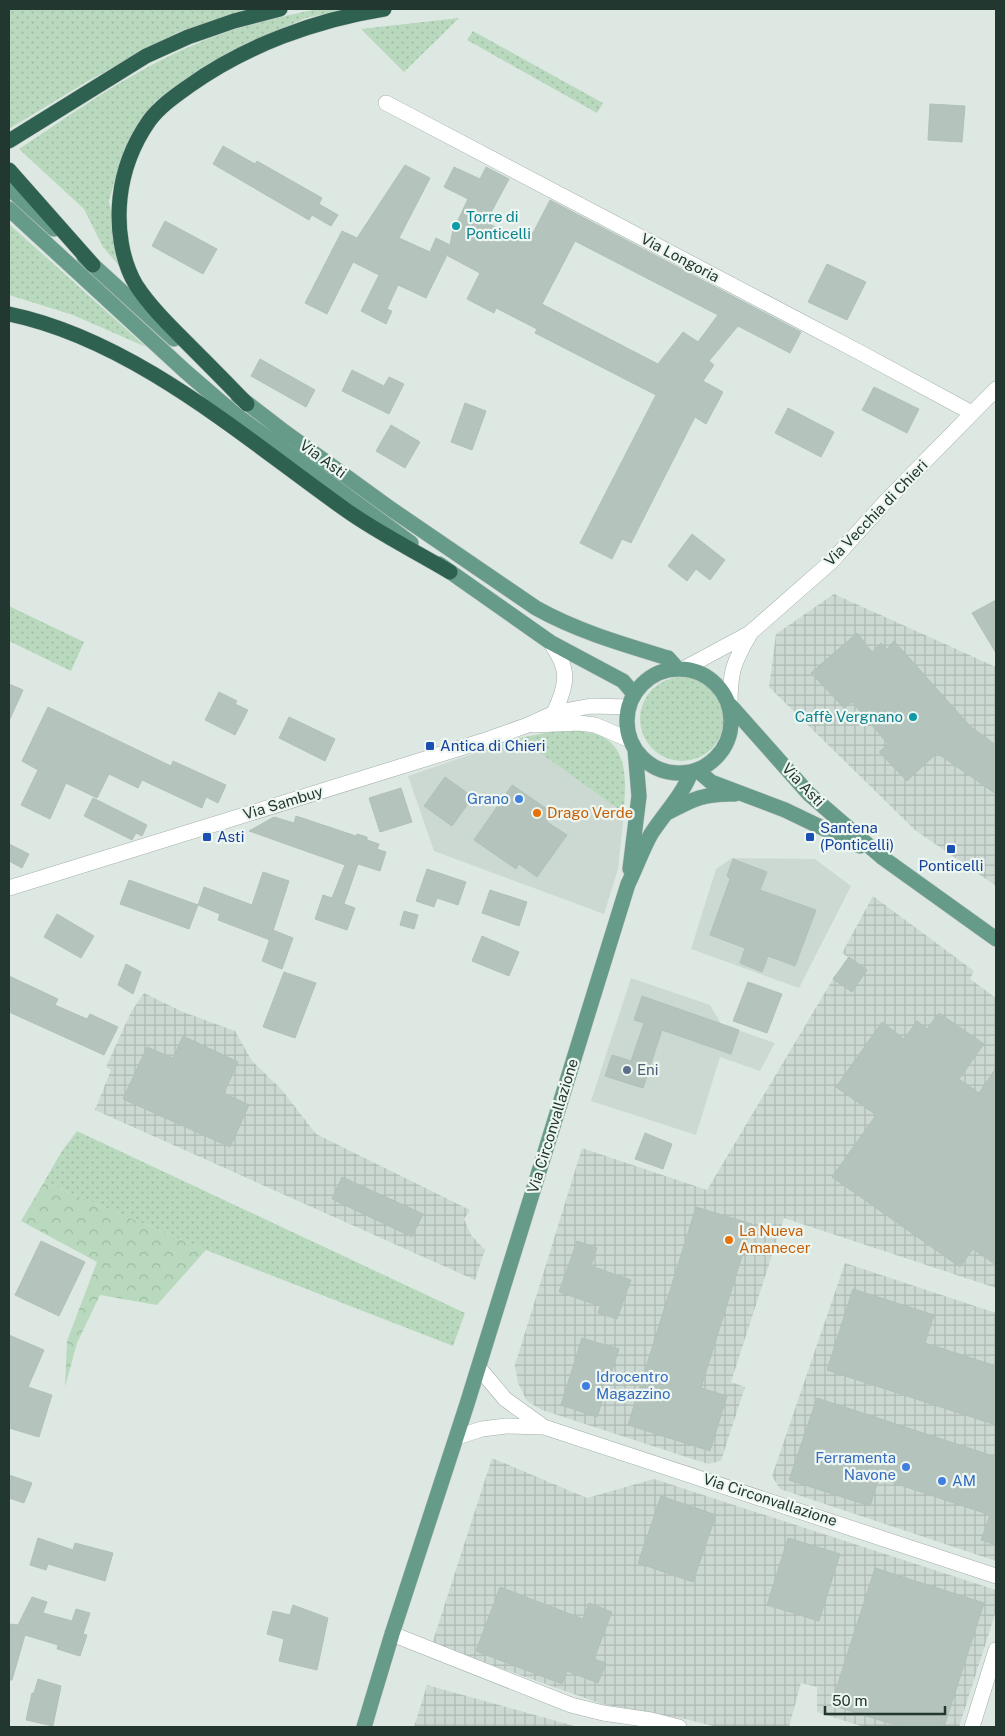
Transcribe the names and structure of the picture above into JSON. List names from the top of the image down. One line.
{"streets":{"main road":["Via Asti","Via Circonvallazione"],"street":["Via Longoria","Via Vecchia di Chieri","Via Sambuy"]},"crossings":[["Via Longoria","Via Vecchia di Chieri"],["Via Asti","Via Vecchia di Chieri"],["Via Asti","Via Sambuy"],["Via Asti","Via Circonvallazione"],["Via Vecchia di Chieri","Via Sambuy"],["Via Vecchia di Chieri","Via Circonvallazione"],["Via Sambuy","Via Circonvallazione"]],"places":{"other":["Torre di Ponticelli","Caffè Vergnano","Grano","Drago Verde","Eni","La Nueva Amanecer","Idrocentro Magazzino","Ferramenta Navone","AM"],"transit":["Antica di Chieri","Asti","Santena (Ponticelli)","Ponticelli"]},"scale_bar":"50 m"}
